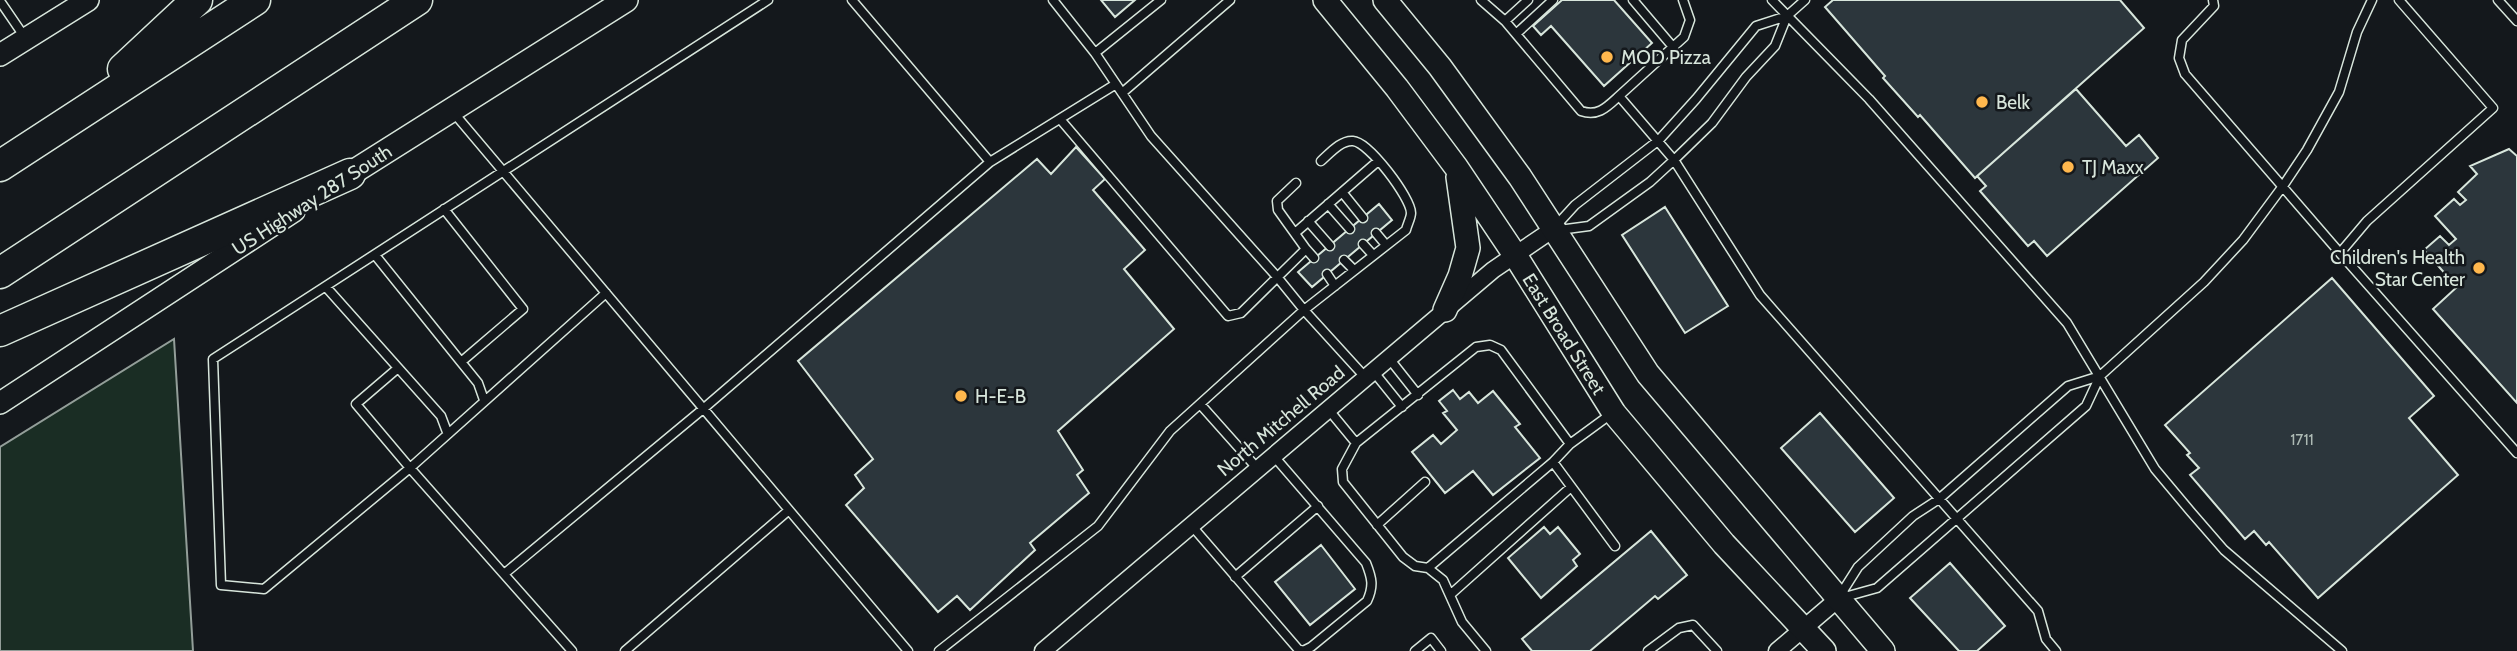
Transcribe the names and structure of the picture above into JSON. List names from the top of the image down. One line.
{"streets":{"main road":["US Highway 287 South","East Broad Street"],"street":["North Mitchell Road"]},"crossings":[["East Broad Street","North Mitchell Road"]],"places":["MOD Pizza","Belk","TJ Maxx","Children's Health Star Center","H-E-B"],"house_numbers":["1711"]}
